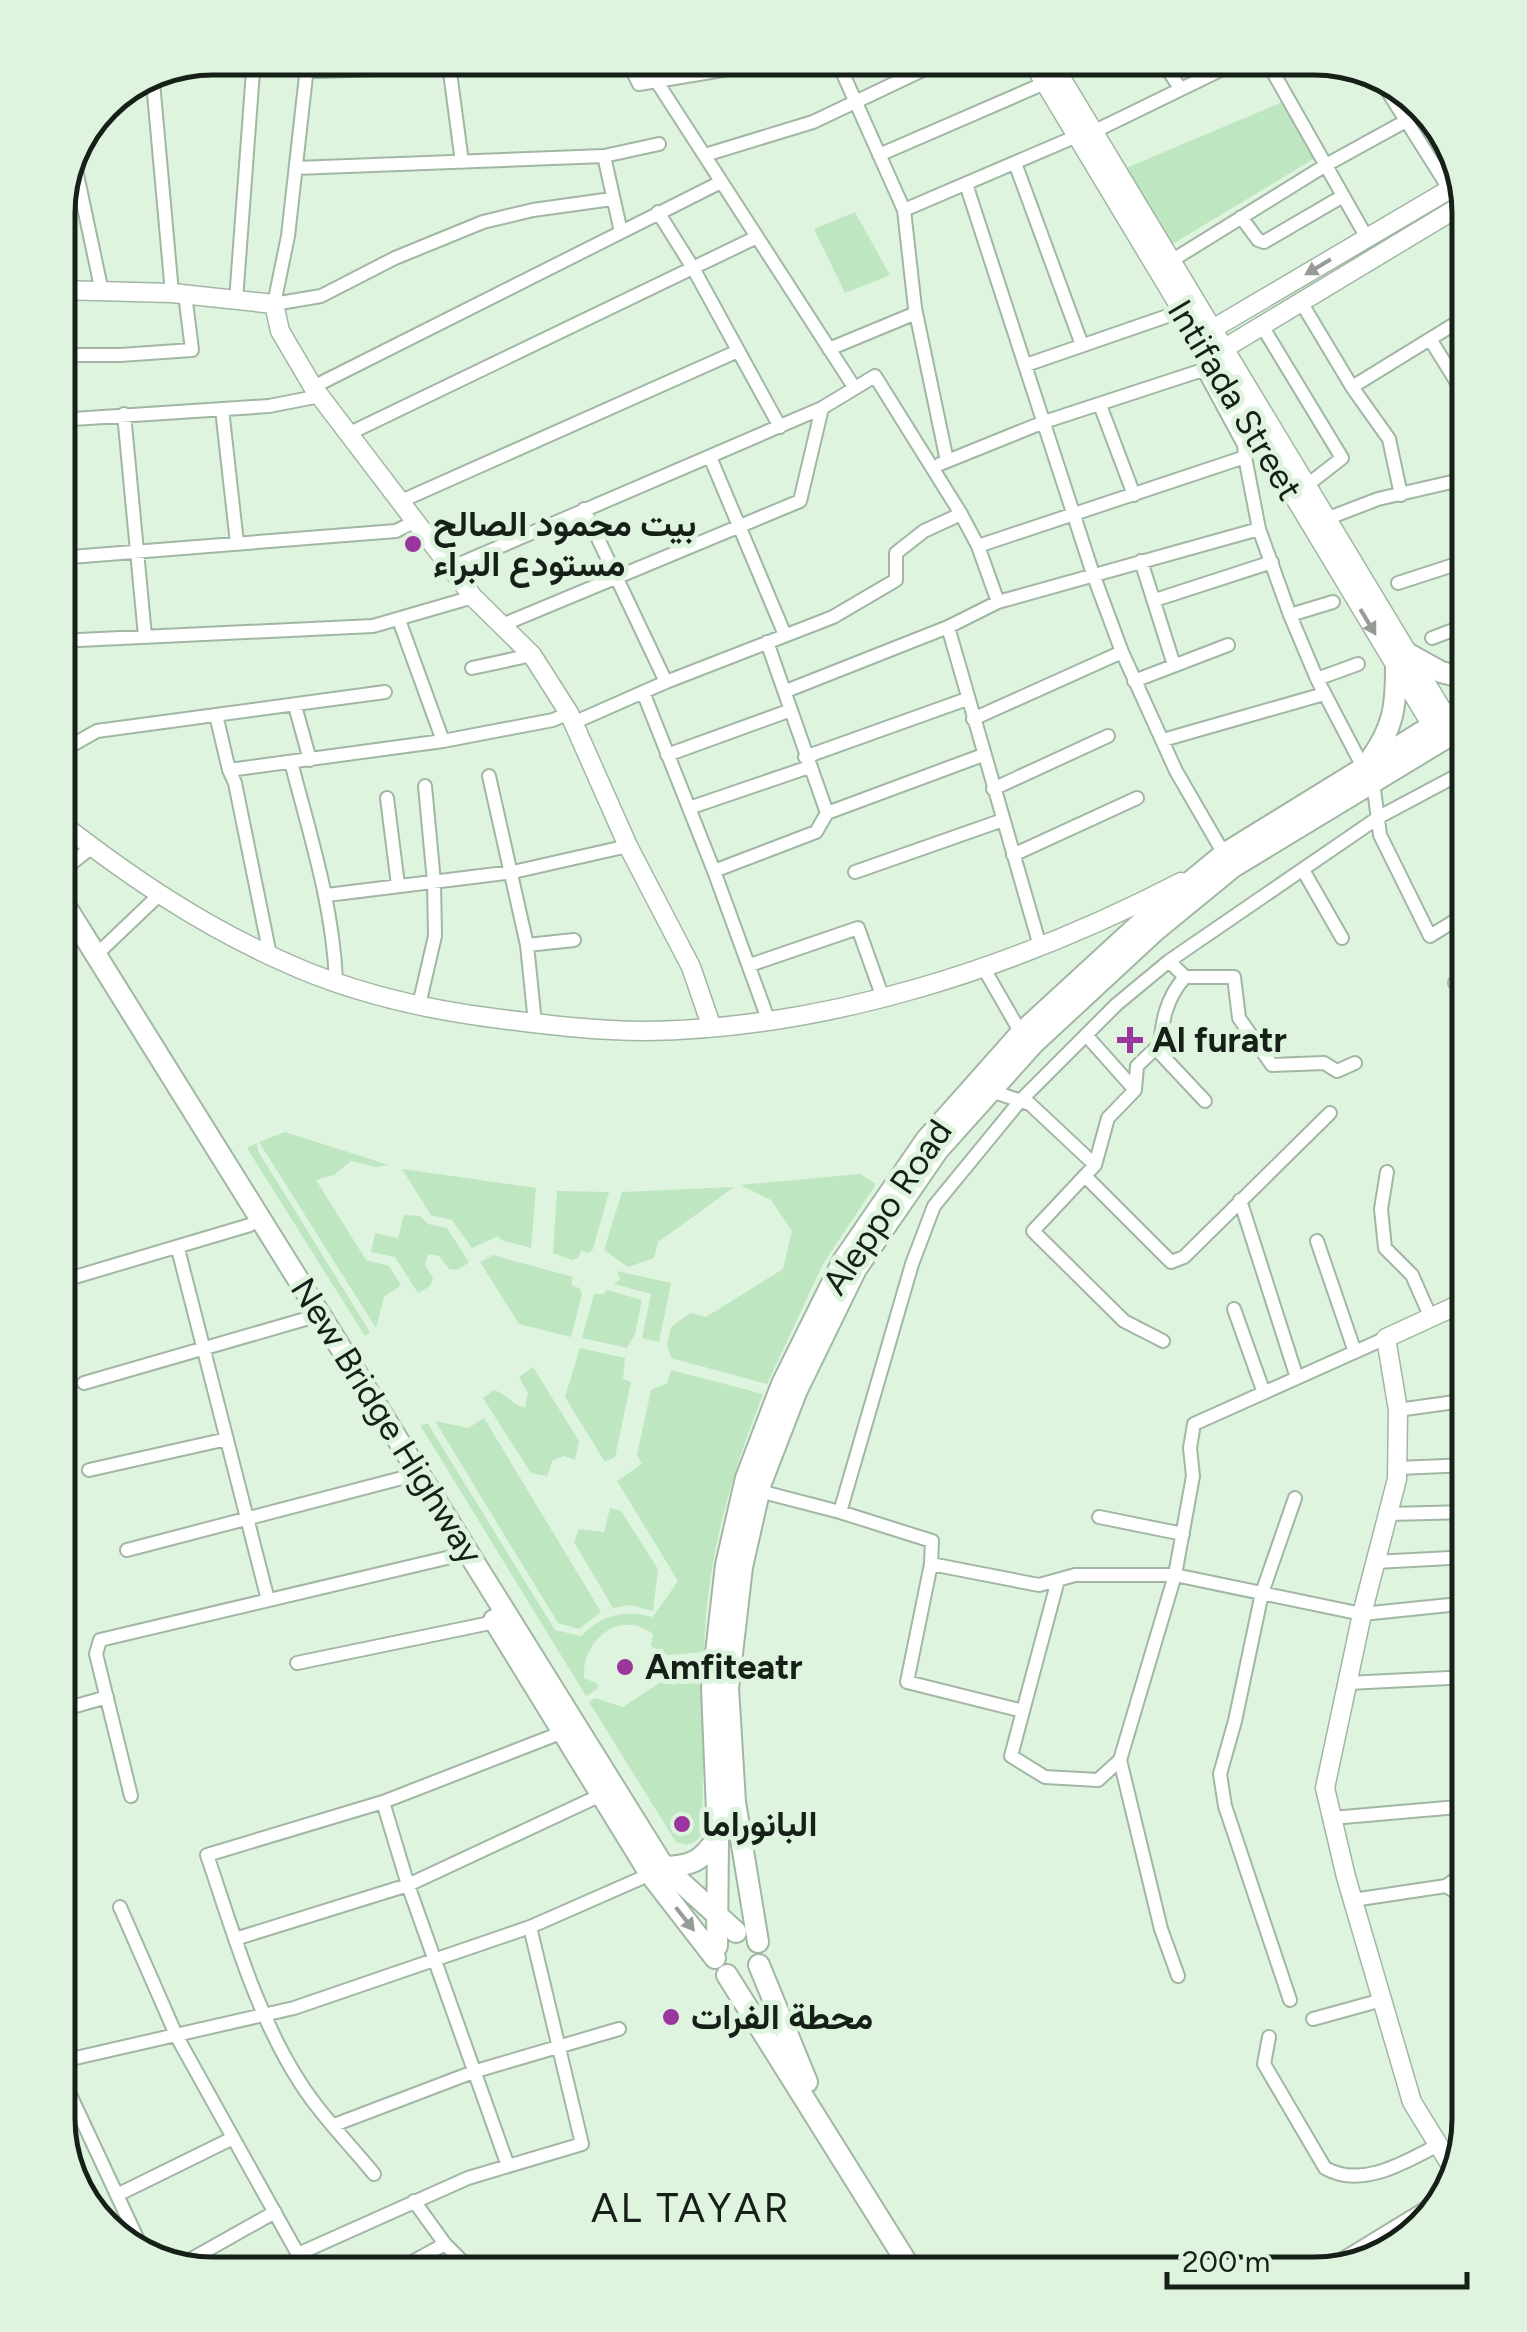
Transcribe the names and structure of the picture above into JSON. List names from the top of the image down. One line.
{"streets":{"main road":["Intifada Street","Aleppo Road","New Bridge Highway"]},"crossings":[["Intifada Street","Aleppo Road"],["Aleppo Road","New Bridge Highway"]],"districts":["AL TAYAR"],"places":{"other":["بيت محمود الصالح مستودع البراء","Amfiteatr","البانوراما","محطة الفرات"],"health":["Al furatr"]},"scale_bar":"200 m"}
